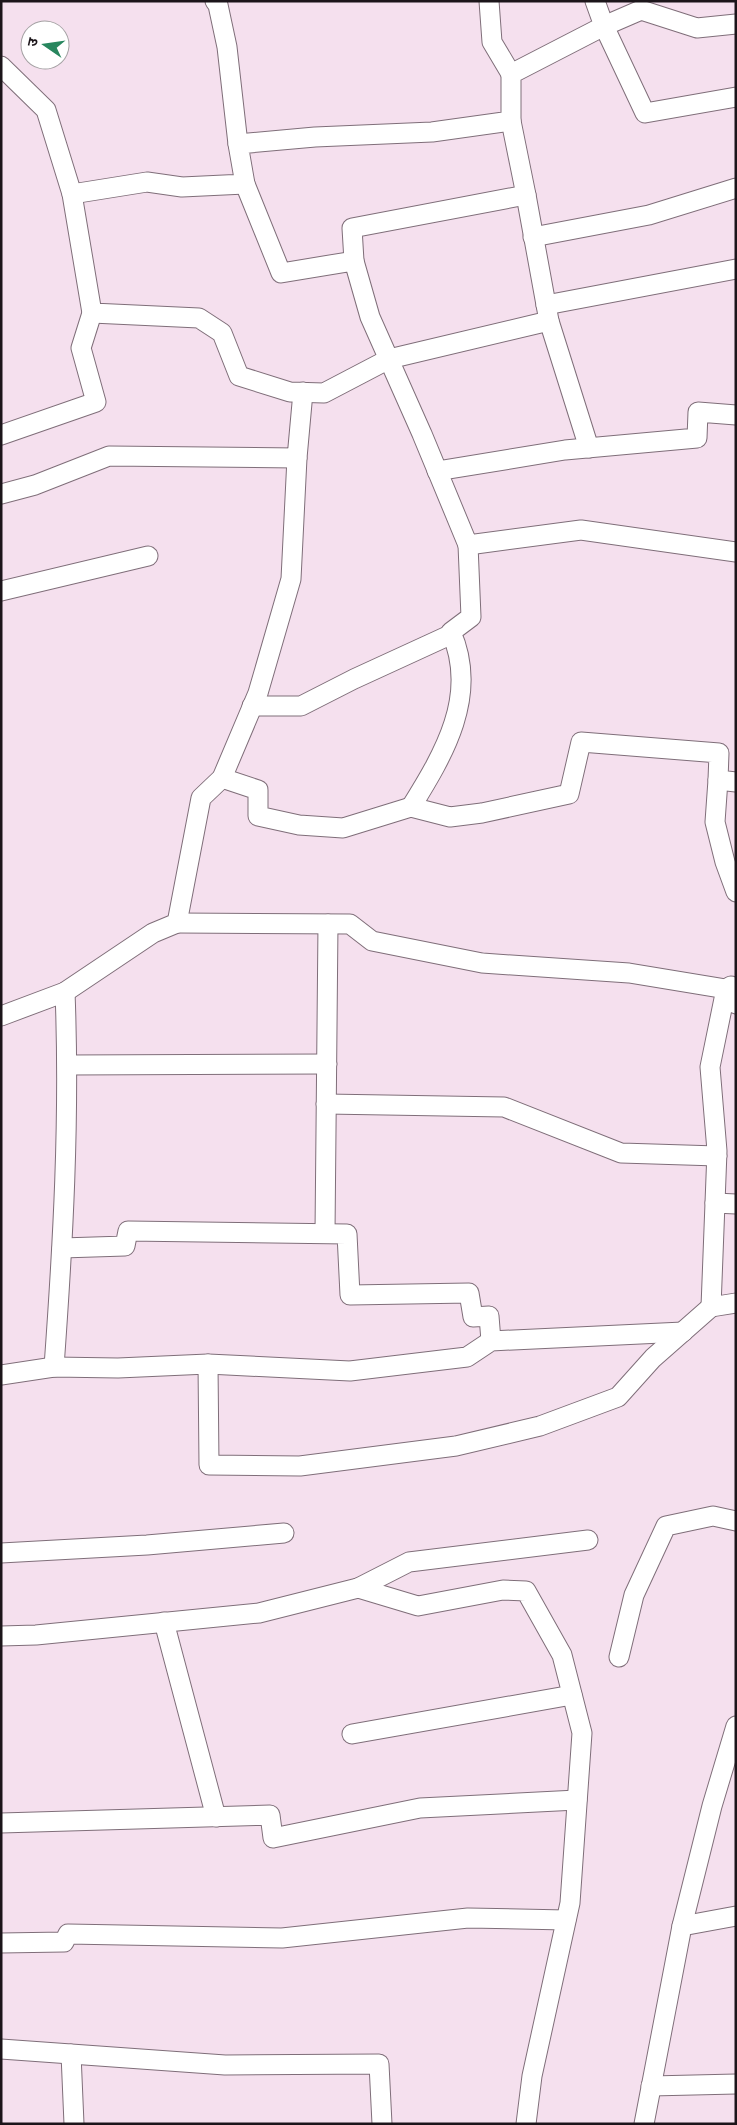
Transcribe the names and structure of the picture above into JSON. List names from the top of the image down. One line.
{"north":"left"}
